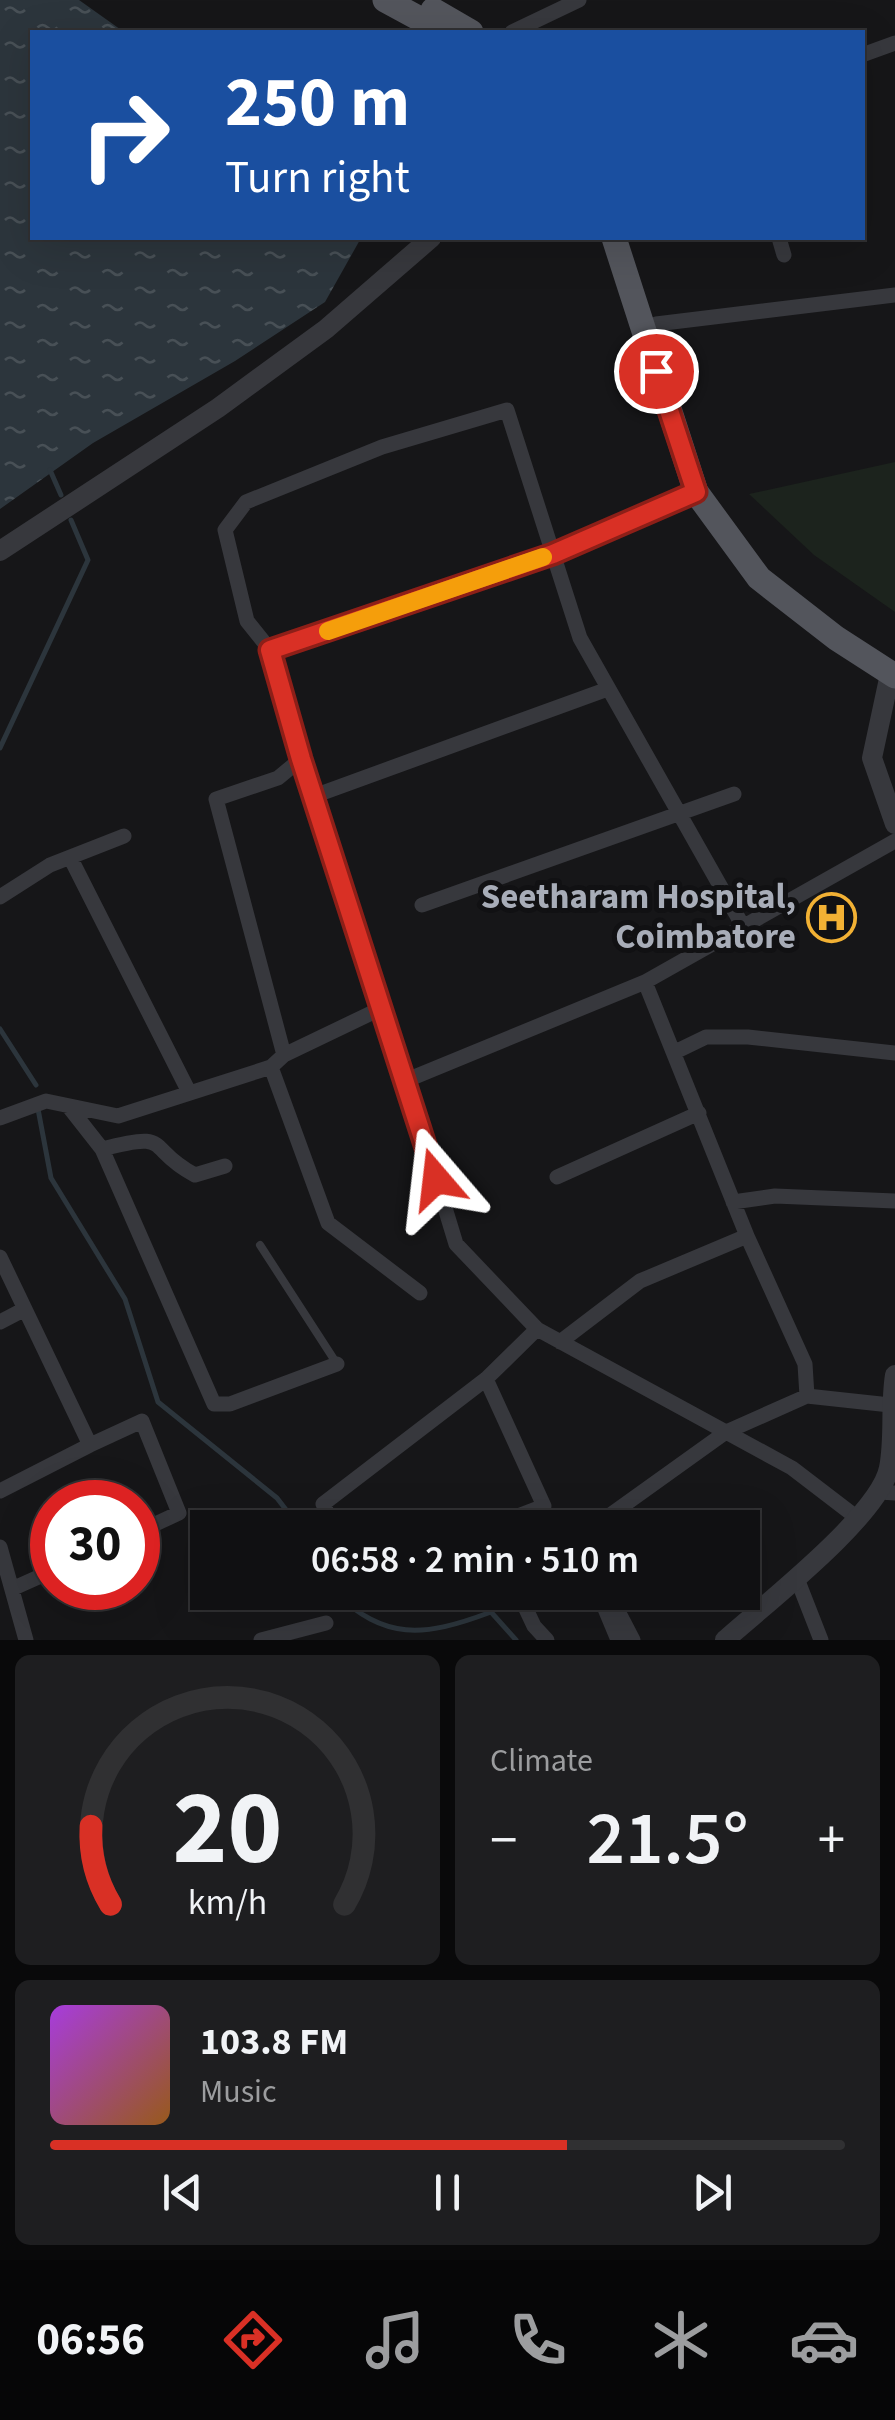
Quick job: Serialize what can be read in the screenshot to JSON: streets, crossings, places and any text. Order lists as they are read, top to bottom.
{
  "places": {
    "hospital": ["Seetharam Hospital, Coimbatore"]
  },
  "page": {
    "turn": ["250 m", "Turn right"],
    "limit": "30",
    "trip": "06:58 · 2 min · 510 m",
    "tile": "Climate",
    "heat": ["−", "21.5°", "+"],
    "song": ["103.8 FM", "Music"],
    "tabs": "06:56",
    "gauge": ["20", "km/h"]
  }
}
